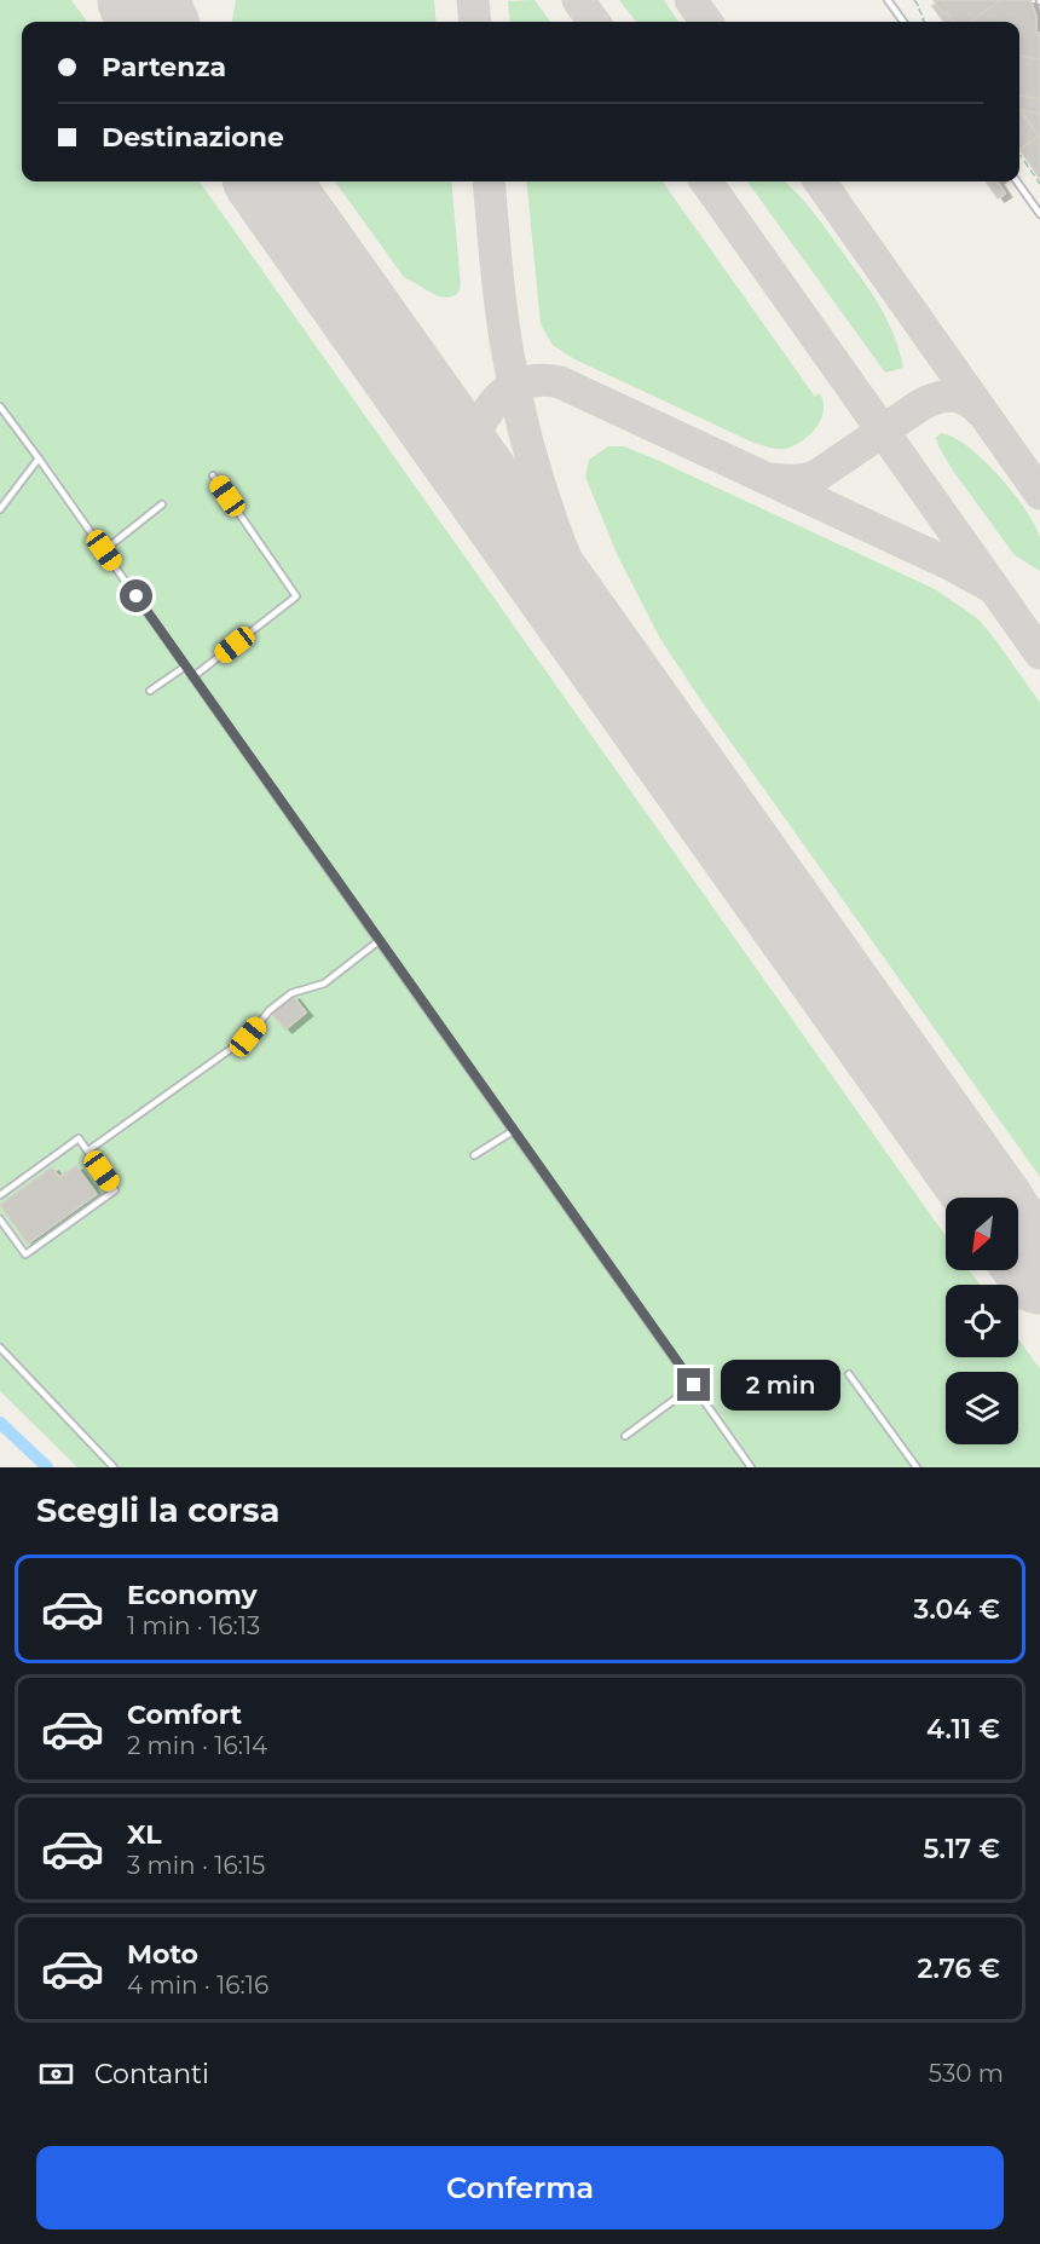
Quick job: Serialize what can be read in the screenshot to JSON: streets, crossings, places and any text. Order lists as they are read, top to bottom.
{
  "north": "bottom left",
  "page": {
    "banner": ["Partenza", "Destinazione"],
    "bubble": "2 min",
    "heading": "Scegli la corsa",
    "list": [
      {
        "name": "Economy",
        "note": "1 min · 16:13",
        "value": "3.04 €"
      },
      {
        "name": "Comfort",
        "note": "2 min · 16:14",
        "value": "4.11 €"
      },
      {
        "name": "XL",
        "note": "3 min · 16:15",
        "value": "5.17 €"
      },
      {
        "name": "Moto",
        "note": "4 min · 16:16",
        "value": "2.76 €"
      }
    ],
    "pay": ["Contanti", "530 m"],
    "buttons": "Conferma"
  }
}
